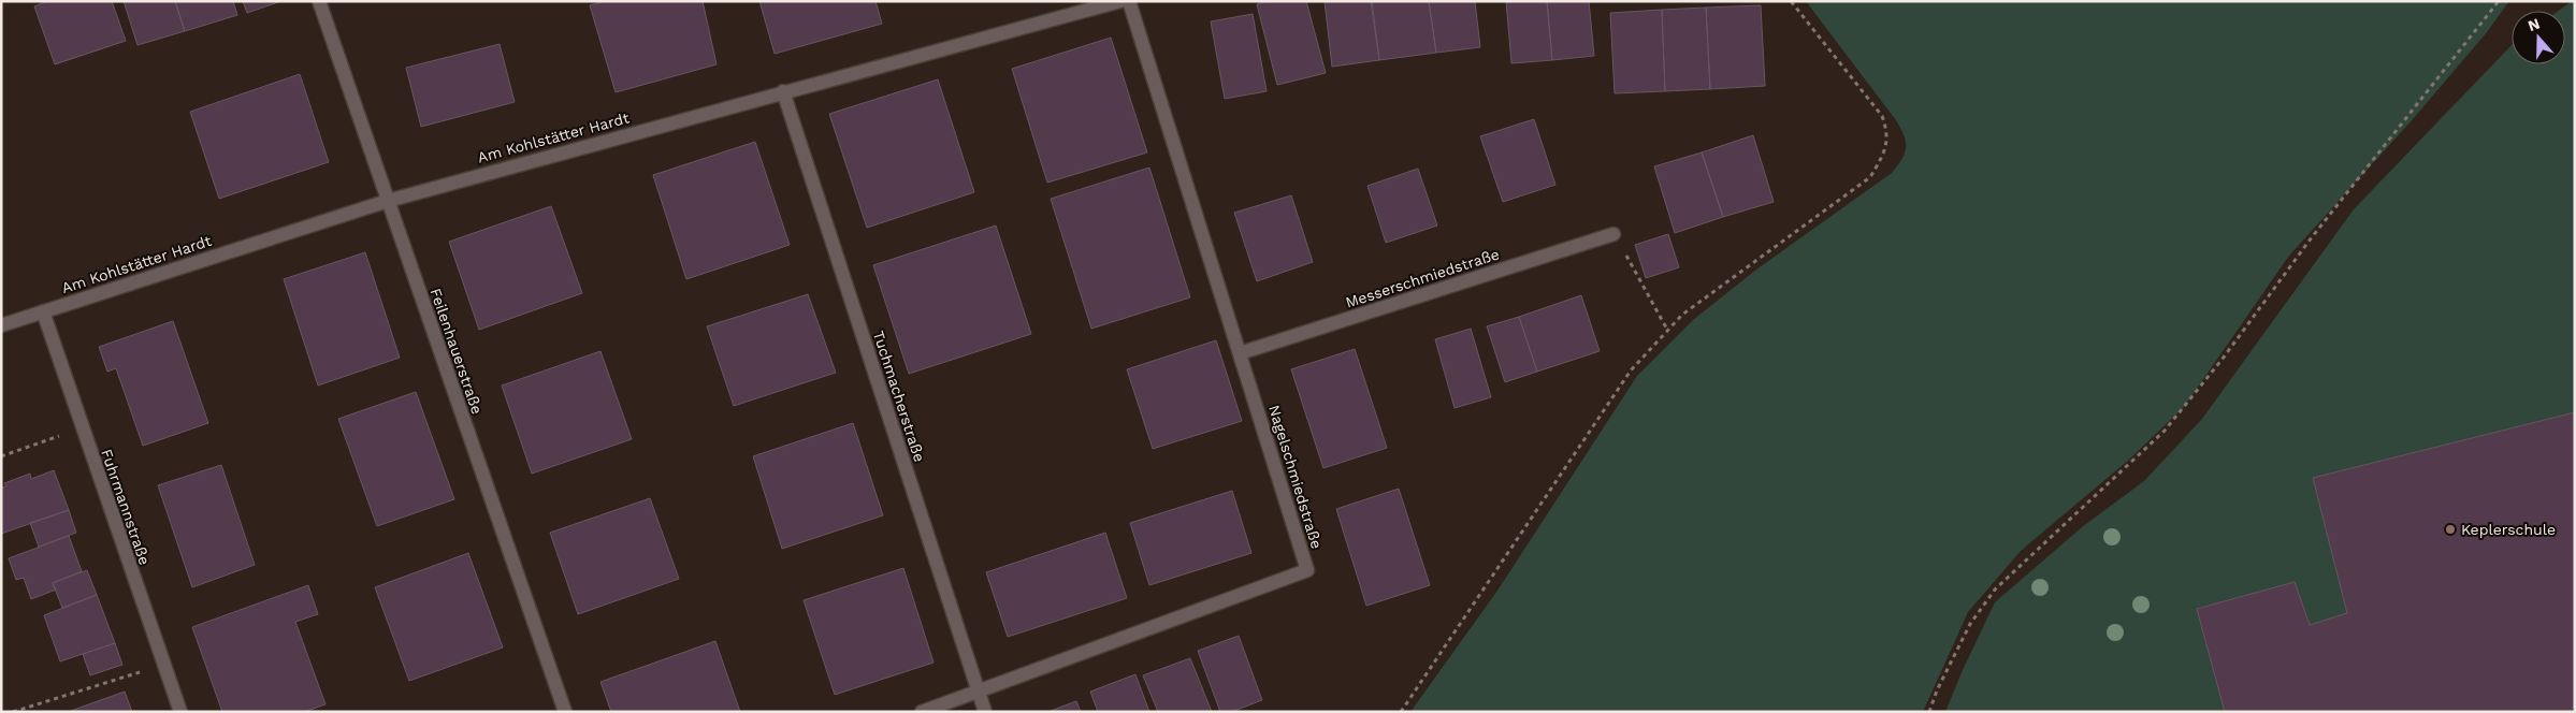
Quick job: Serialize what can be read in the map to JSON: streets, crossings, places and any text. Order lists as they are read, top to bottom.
{
  "streets": {
    "street": [
      "Am Kohlstätter Hardt",
      "Messerschmiedstraße",
      "Feilenhauerstraße",
      "Tuchmacherstraße",
      "Nagelschmiedstraße",
      "Fuhrmannstraße"
    ]
  },
  "crossings": [
    ["Am Kohlstätter Hardt", "Feilenhauerstraße"],
    ["Am Kohlstätter Hardt", "Tuchmacherstraße"],
    ["Am Kohlstätter Hardt", "Fuhrmannstraße"],
    ["Messerschmiedstraße", "Nagelschmiedstraße"],
    ["Tuchmacherstraße", "Nagelschmiedstraße"]
  ],
  "places": ["Keplerschule"],
  "north": "top"
}
